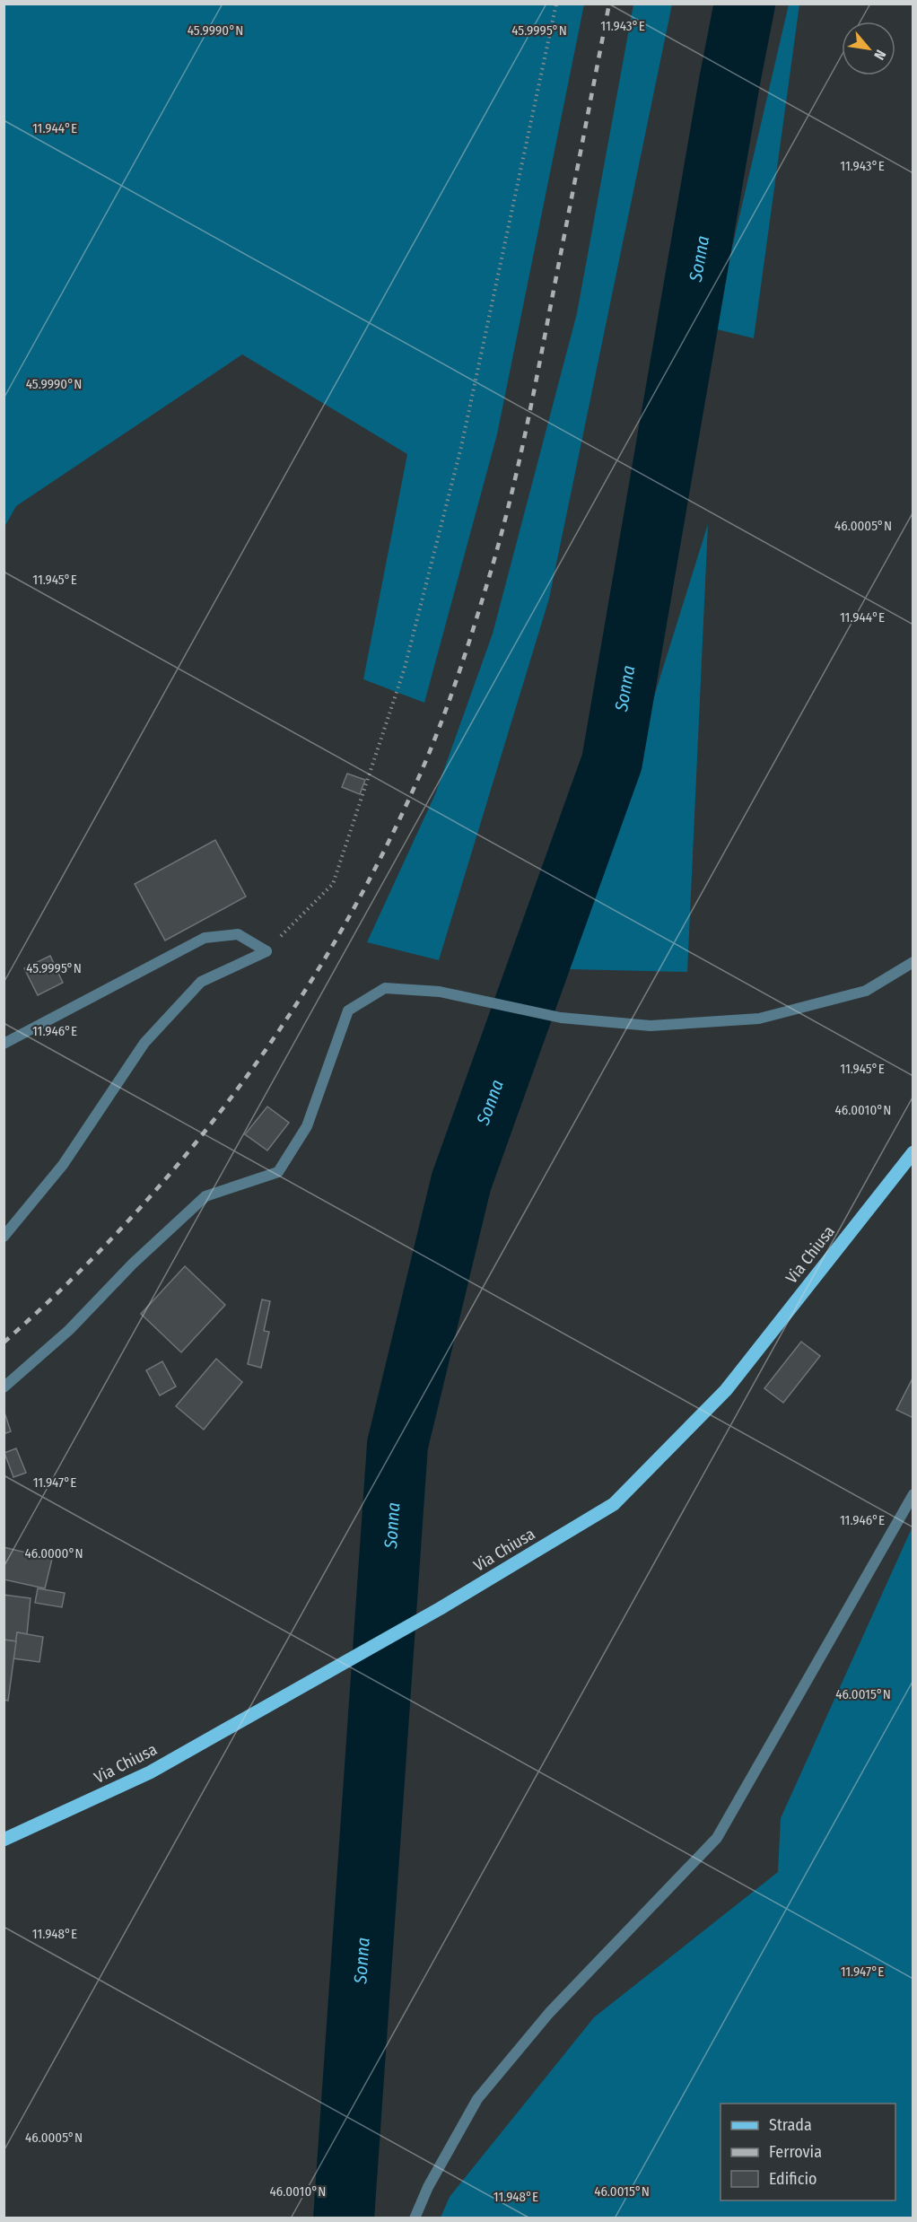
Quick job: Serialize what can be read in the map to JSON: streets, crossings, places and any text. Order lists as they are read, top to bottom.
{
  "streets": {
    "main road": ["Via Chiusa"]
  },
  "water": ["Sonna"],
  "legend": ["Strada", "Ferrovia", "Edificio"],
  "north": "bottom right",
  "coordinates": [
    "11.943°E",
    "45.9990°N",
    "45.9995°N",
    "11.944°E",
    "46.0005°N",
    "11.945°E",
    "11.946°E",
    "46.0010°N",
    "11.947°E",
    "46.0000°N",
    "46.0015°N",
    "11.948°E"
  ]
}
